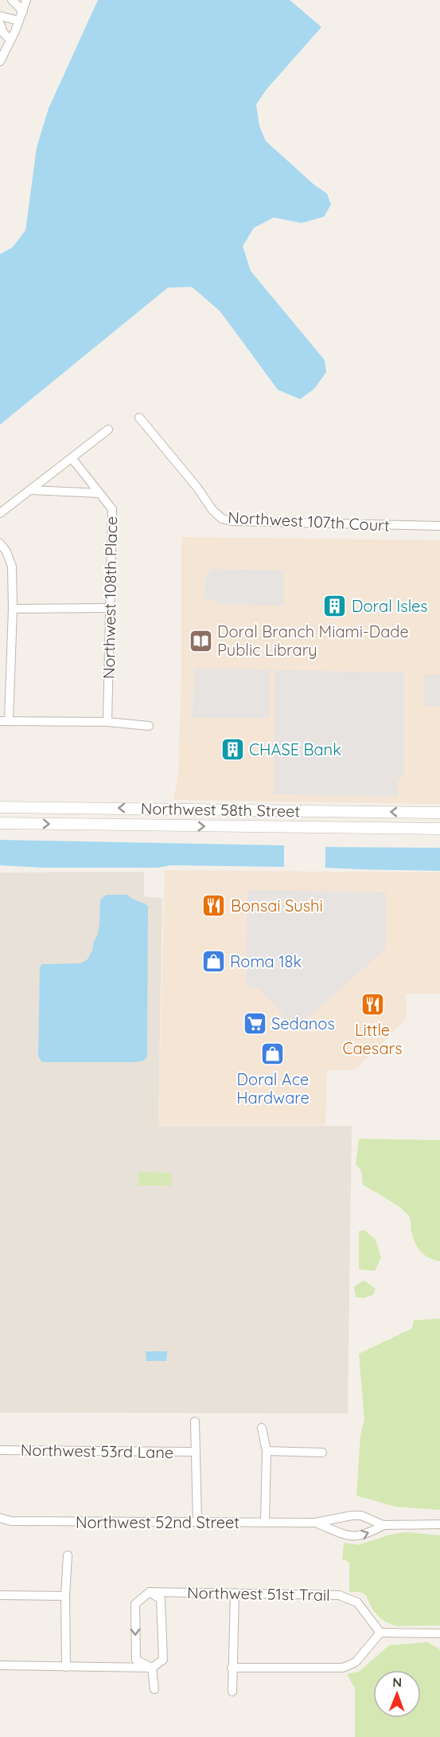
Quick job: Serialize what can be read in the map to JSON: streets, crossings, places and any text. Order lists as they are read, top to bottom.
{
  "streets": {
    "street": [
      "Northwest 107th Court",
      "Northwest 108th Place",
      "Northwest 58th Street",
      "Northwest 53rd Lane",
      "Northwest 52nd Street",
      "Northwest 51st Trail"
    ]
  },
  "places": {
    "building": ["Doral Isles", "CHASE Bank"],
    "library": ["Doral Branch Miami-Dade Public Library"],
    "restaurant": ["Bonsai Sushi", "Little Caesars"],
    "shop": ["Roma 18k", "Doral Ace Hardware"],
    "supermarket": ["Sedanos"]
  },
  "north": "top"
}
